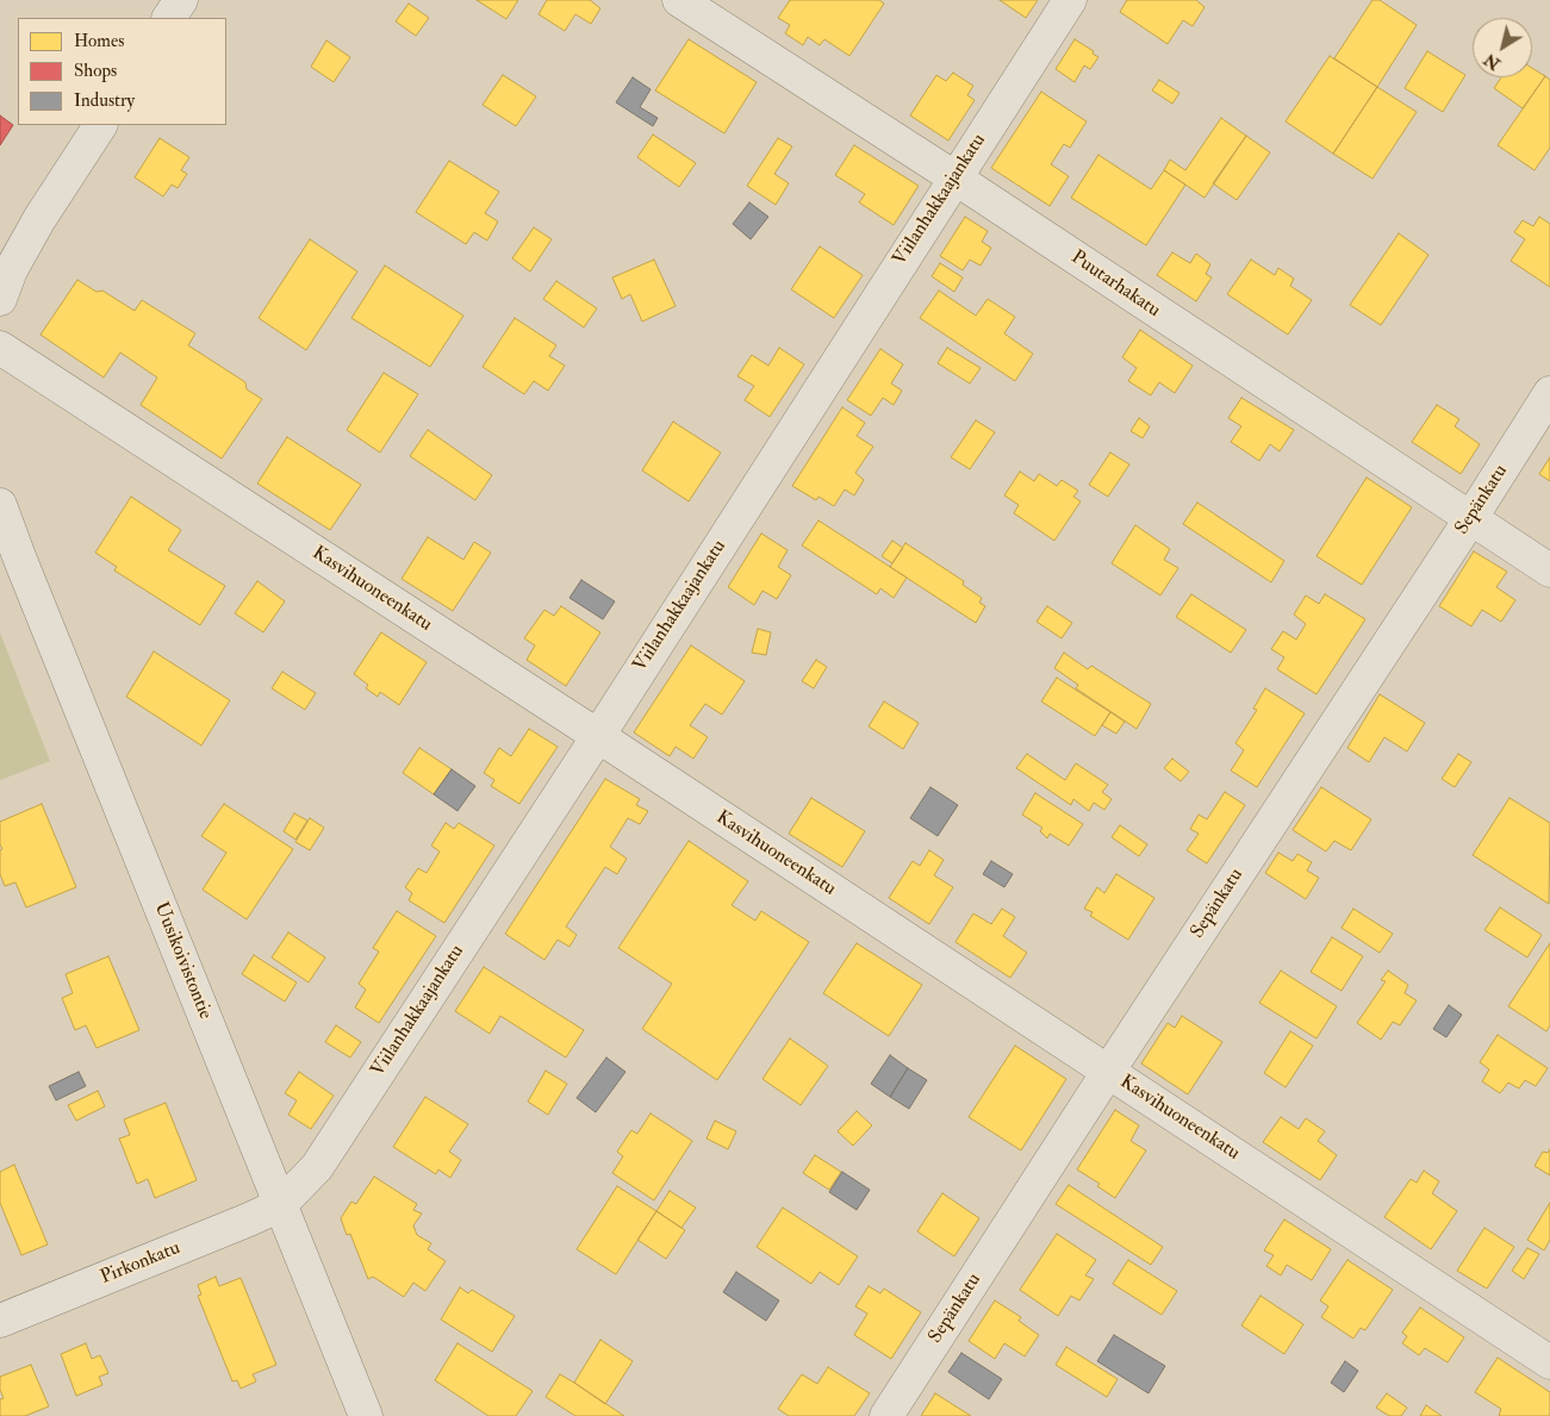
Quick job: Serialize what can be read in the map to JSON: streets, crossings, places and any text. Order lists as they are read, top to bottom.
{
  "streets": {
    "street": [
      "Viilanhakkaajankatu",
      "Puutarhakatu",
      "Sepänkatu",
      "Kasvihuoneenkatu",
      "Uusikoivistontie",
      "Pirkonkatu"
    ]
  },
  "crossings": [
    ["Viilanhakkaajankatu", "Puutarhakatu"],
    ["Viilanhakkaajankatu", "Kasvihuoneenkatu"],
    ["Viilanhakkaajankatu", "Uusikoivistontie"],
    ["Viilanhakkaajankatu", "Pirkonkatu"],
    ["Puutarhakatu", "Sepänkatu"],
    ["Sepänkatu", "Kasvihuoneenkatu"],
    ["Uusikoivistontie", "Pirkonkatu"]
  ],
  "legend": ["Homes", "Shops", "Industry"],
  "north": "bottom left"
}
